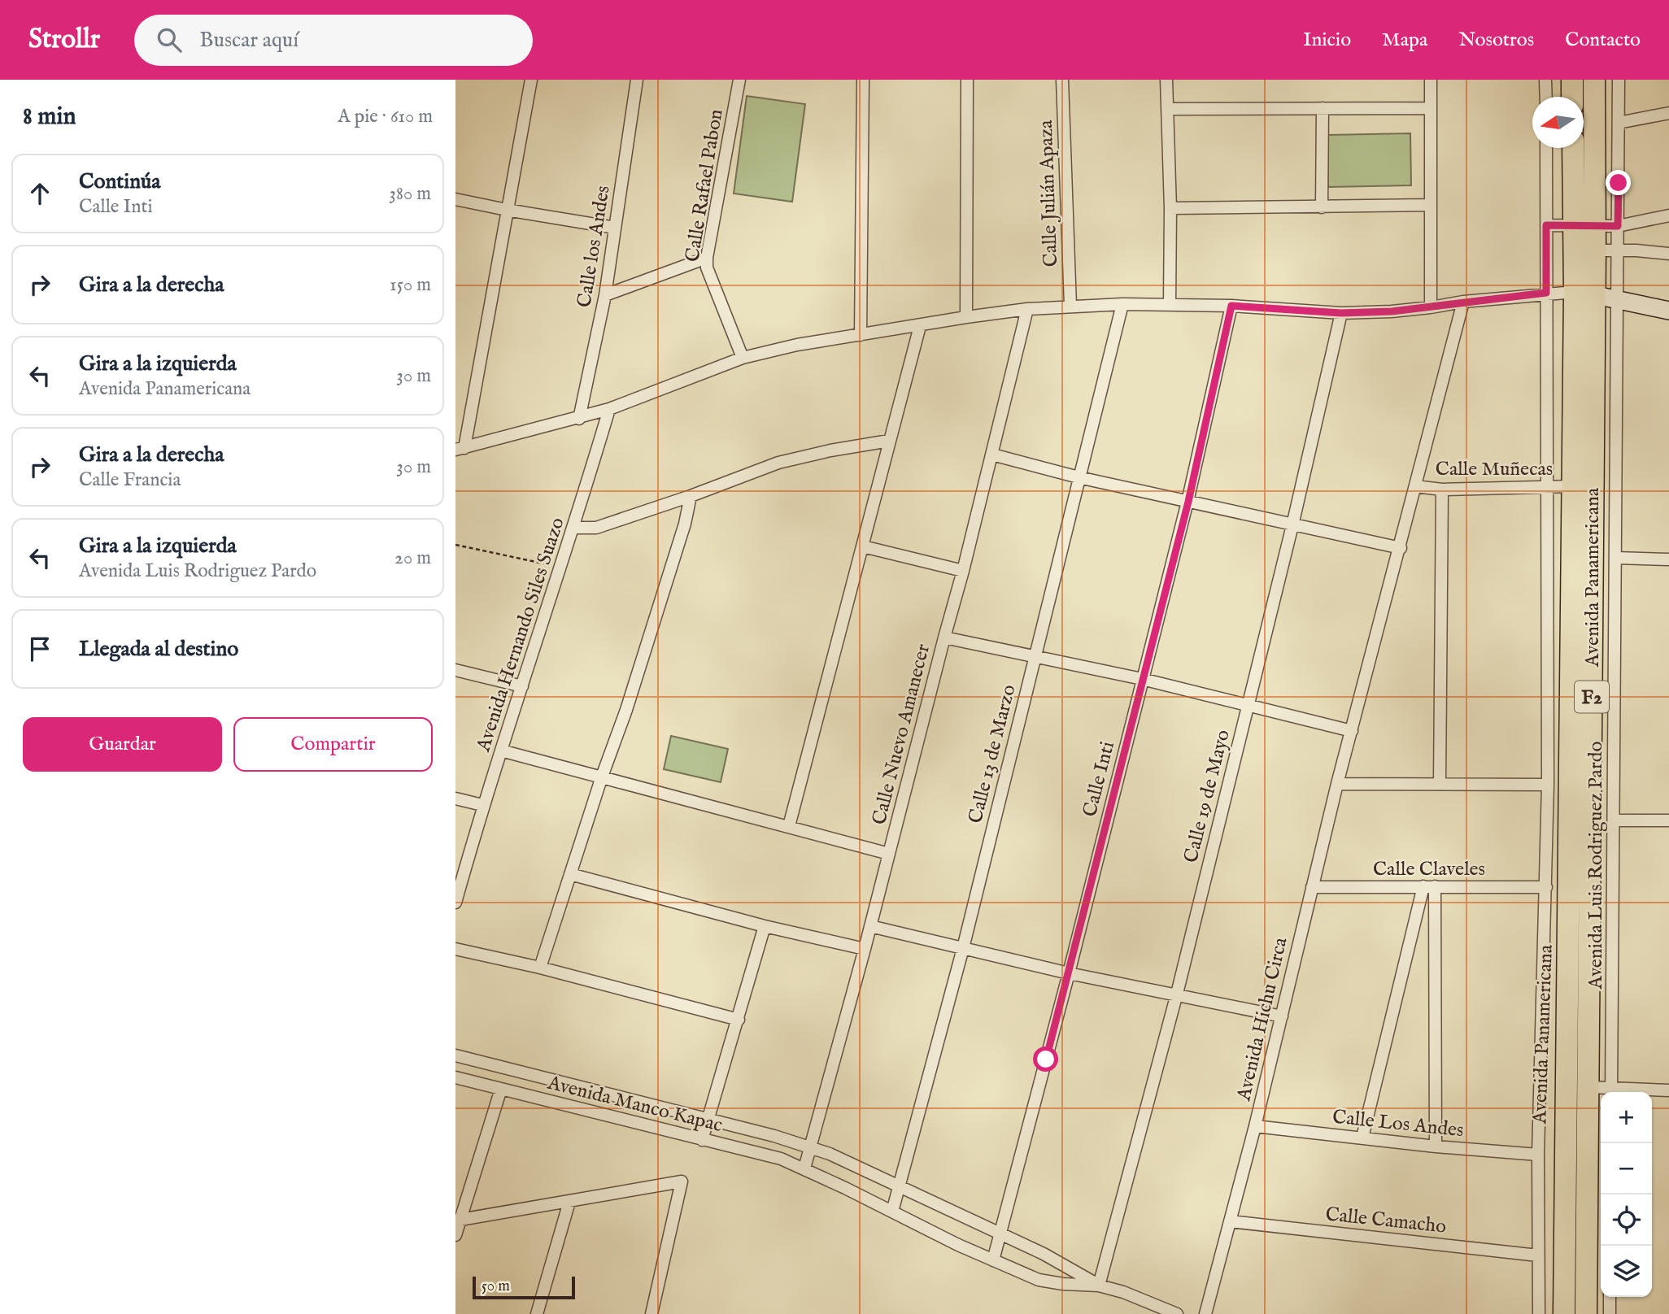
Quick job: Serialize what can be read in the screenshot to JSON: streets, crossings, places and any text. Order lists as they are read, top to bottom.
{
  "streets": {
    "highway": ["Avenida Panamericana", "F2"],
    "street": [
      "Calle Rafael Pabon",
      "Calle Julián Apaza",
      "Calle los Andes",
      "Calle Muñecas",
      "Avenida Hernando Siles Suazo",
      "Calle Nuevo Amanecer",
      "Calle 13 de Marzo",
      "Calle Inti",
      "Calle 19 de Mayo",
      "Avenida Luis Rodriguez Pardo",
      "Calle Claveles",
      "Avenida Hichu Circa",
      "Avenida Manco Kapac",
      "Calle Los Andes",
      "Calle Camacho"
    ]
  },
  "crossings": [
    ["Calle Muñecas", "Avenida Panamericana"],
    ["Calle Muñecas", "Avenida Hichu Circa"],
    ["Avenida Panamericana", "Calle Claveles"],
    ["Avenida Panamericana", "Calle Los Andes"],
    ["Avenida Panamericana", "Calle Camacho"],
    ["Calle Nuevo Amanecer", "Avenida Manco Kapac"],
    ["Calle 13 de Marzo", "Avenida Manco Kapac"],
    ["Calle Inti", "Avenida Manco Kapac"],
    ["Calle 19 de Mayo", "Avenida Manco Kapac"],
    ["Calle Claveles", "Avenida Hichu Circa"],
    ["Avenida Hichu Circa", "Calle Los Andes"],
    ["Avenida Hichu Circa", "Calle Camacho"]
  ],
  "scale_bar": "50 m",
  "north": "left",
  "page": {
    "header": "Strollr",
    "search": "Buscar aquí",
    "nav": [
      "Inicio",
      "Mapa",
      "Nosotros",
      "Contacto"
    ],
    "heading": ["8 min", "A pie · 610 m"],
    "list": [
      ["Continúa", "Calle Inti", "380 m"],
      ["Gira a la derecha", "150 m"],
      ["Gira a la izquierda", "Avenida Panamericana", "30 m"],
      ["Gira a la derecha", "Calle Francia", "30 m"],
      ["Gira a la izquierda", "Avenida Luis Rodriguez Pardo", "20 m"],
      "Llegada al destino"
    ],
    "buttons": ["Guardar", "Compartir"],
    "map_buttons": ["+", "−"],
    "scale": "50 m"
  }
}
